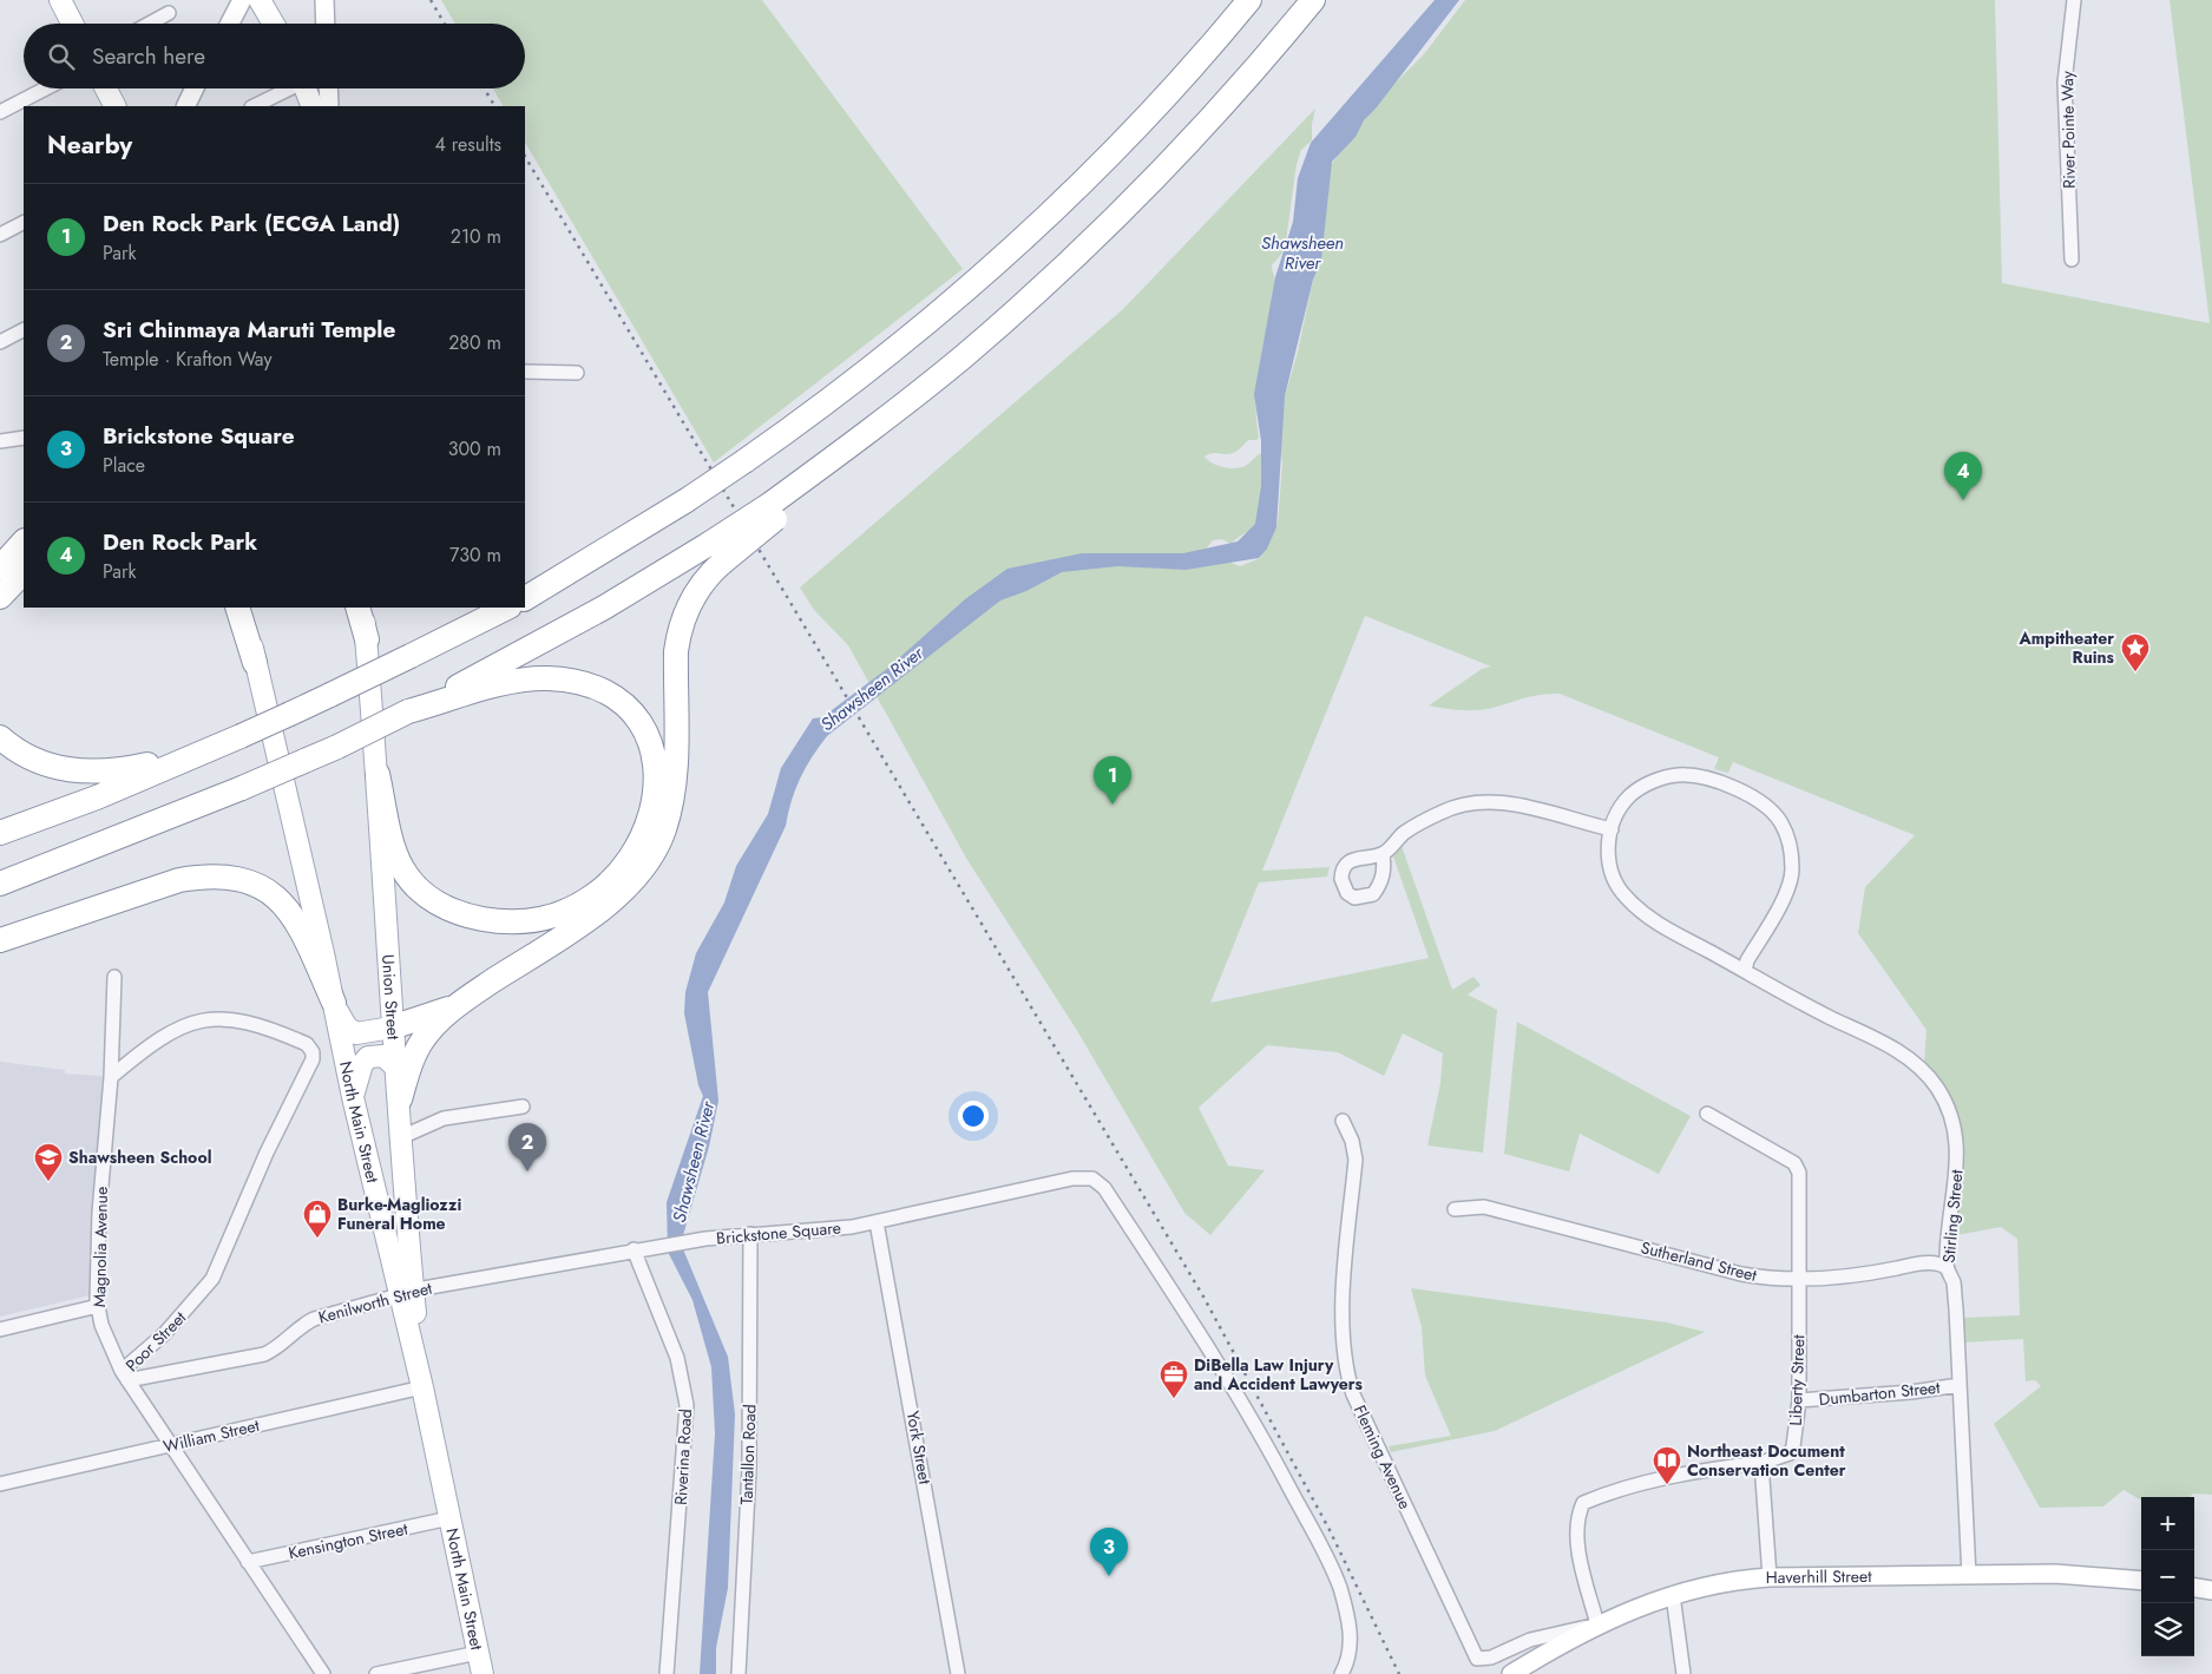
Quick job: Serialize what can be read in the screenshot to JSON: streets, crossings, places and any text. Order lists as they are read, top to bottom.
{
  "streets": {
    "main road": ["Union Street", "North Main Street", "Haverhill Street"],
    "street": [
      "River Pointe Way",
      "Stirling Street",
      "Brickstone Square",
      "Magnolia Avenue",
      "Sutherland Street",
      "Kenilworth Street",
      "Poor Street",
      "Liberty Street",
      "Dumbarton Street",
      "William Street",
      "York Street",
      "Tantallon Road",
      "Riverina Road",
      "Fleming Avenue",
      "Kensington Street"
    ]
  },
  "crossings": [
    ["Union Street", "North Main Street"],
    ["Union Street", "Kenilworth Street"],
    ["Union Street", "William Street"],
    ["North Main Street", "Kenilworth Street"],
    ["North Main Street", "William Street"],
    ["North Main Street", "Kensington Street"],
    ["Stirling Street", "Sutherland Street"],
    ["Stirling Street", "Dumbarton Street"],
    ["Stirling Street", "Haverhill Street"],
    ["Brickstone Square", "Kenilworth Street"],
    ["Brickstone Square", "York Street"],
    ["Brickstone Square", "Tantallon Road"],
    ["Brickstone Square", "Riverina Road"],
    ["Magnolia Avenue", "Kenilworth Street"],
    ["Magnolia Avenue", "Poor Street"],
    ["Sutherland Street", "Liberty Street"],
    ["Kenilworth Street", "Poor Street"],
    ["Kenilworth Street", "Riverina Road"],
    ["Poor Street", "William Street"],
    ["Poor Street", "Kensington Street"],
    ["Liberty Street", "Dumbarton Street"],
    ["Fleming Avenue", "Haverhill Street"]
  ],
  "water": ["Shawsheen River"],
  "places": {
    "place": ["Ampitheater Ruins"],
    "school or university": ["Shawsheen School"],
    "shop": ["Burke-Magliozzi Funeral Home"],
    "office": ["DiBella Law Injury and Accident Lawyers"],
    "library": ["Northeast Document Conservation Center"]
  },
  "page": {
    "search": "Search here",
    "heading": ["Nearby", "4 results"],
    "list": [
      {
        "mark": "1",
        "name": "Den Rock Park (ECGA Land)",
        "note": "Park",
        "value": "210 m"
      },
      {
        "mark": "2",
        "name": "Sri Chinmaya Maruti Temple",
        "note": "Temple · Krafton Way",
        "value": "280 m"
      },
      {
        "mark": "3",
        "name": "Brickstone Square",
        "note": "Place",
        "value": "300 m"
      },
      {
        "mark": "4",
        "name": "Den Rock Park",
        "note": "Park",
        "value": "730 m"
      }
    ],
    "pins": [
      "4",
      "1",
      "2",
      "3"
    ],
    "map_buttons": ["+", "−"]
  }
}
